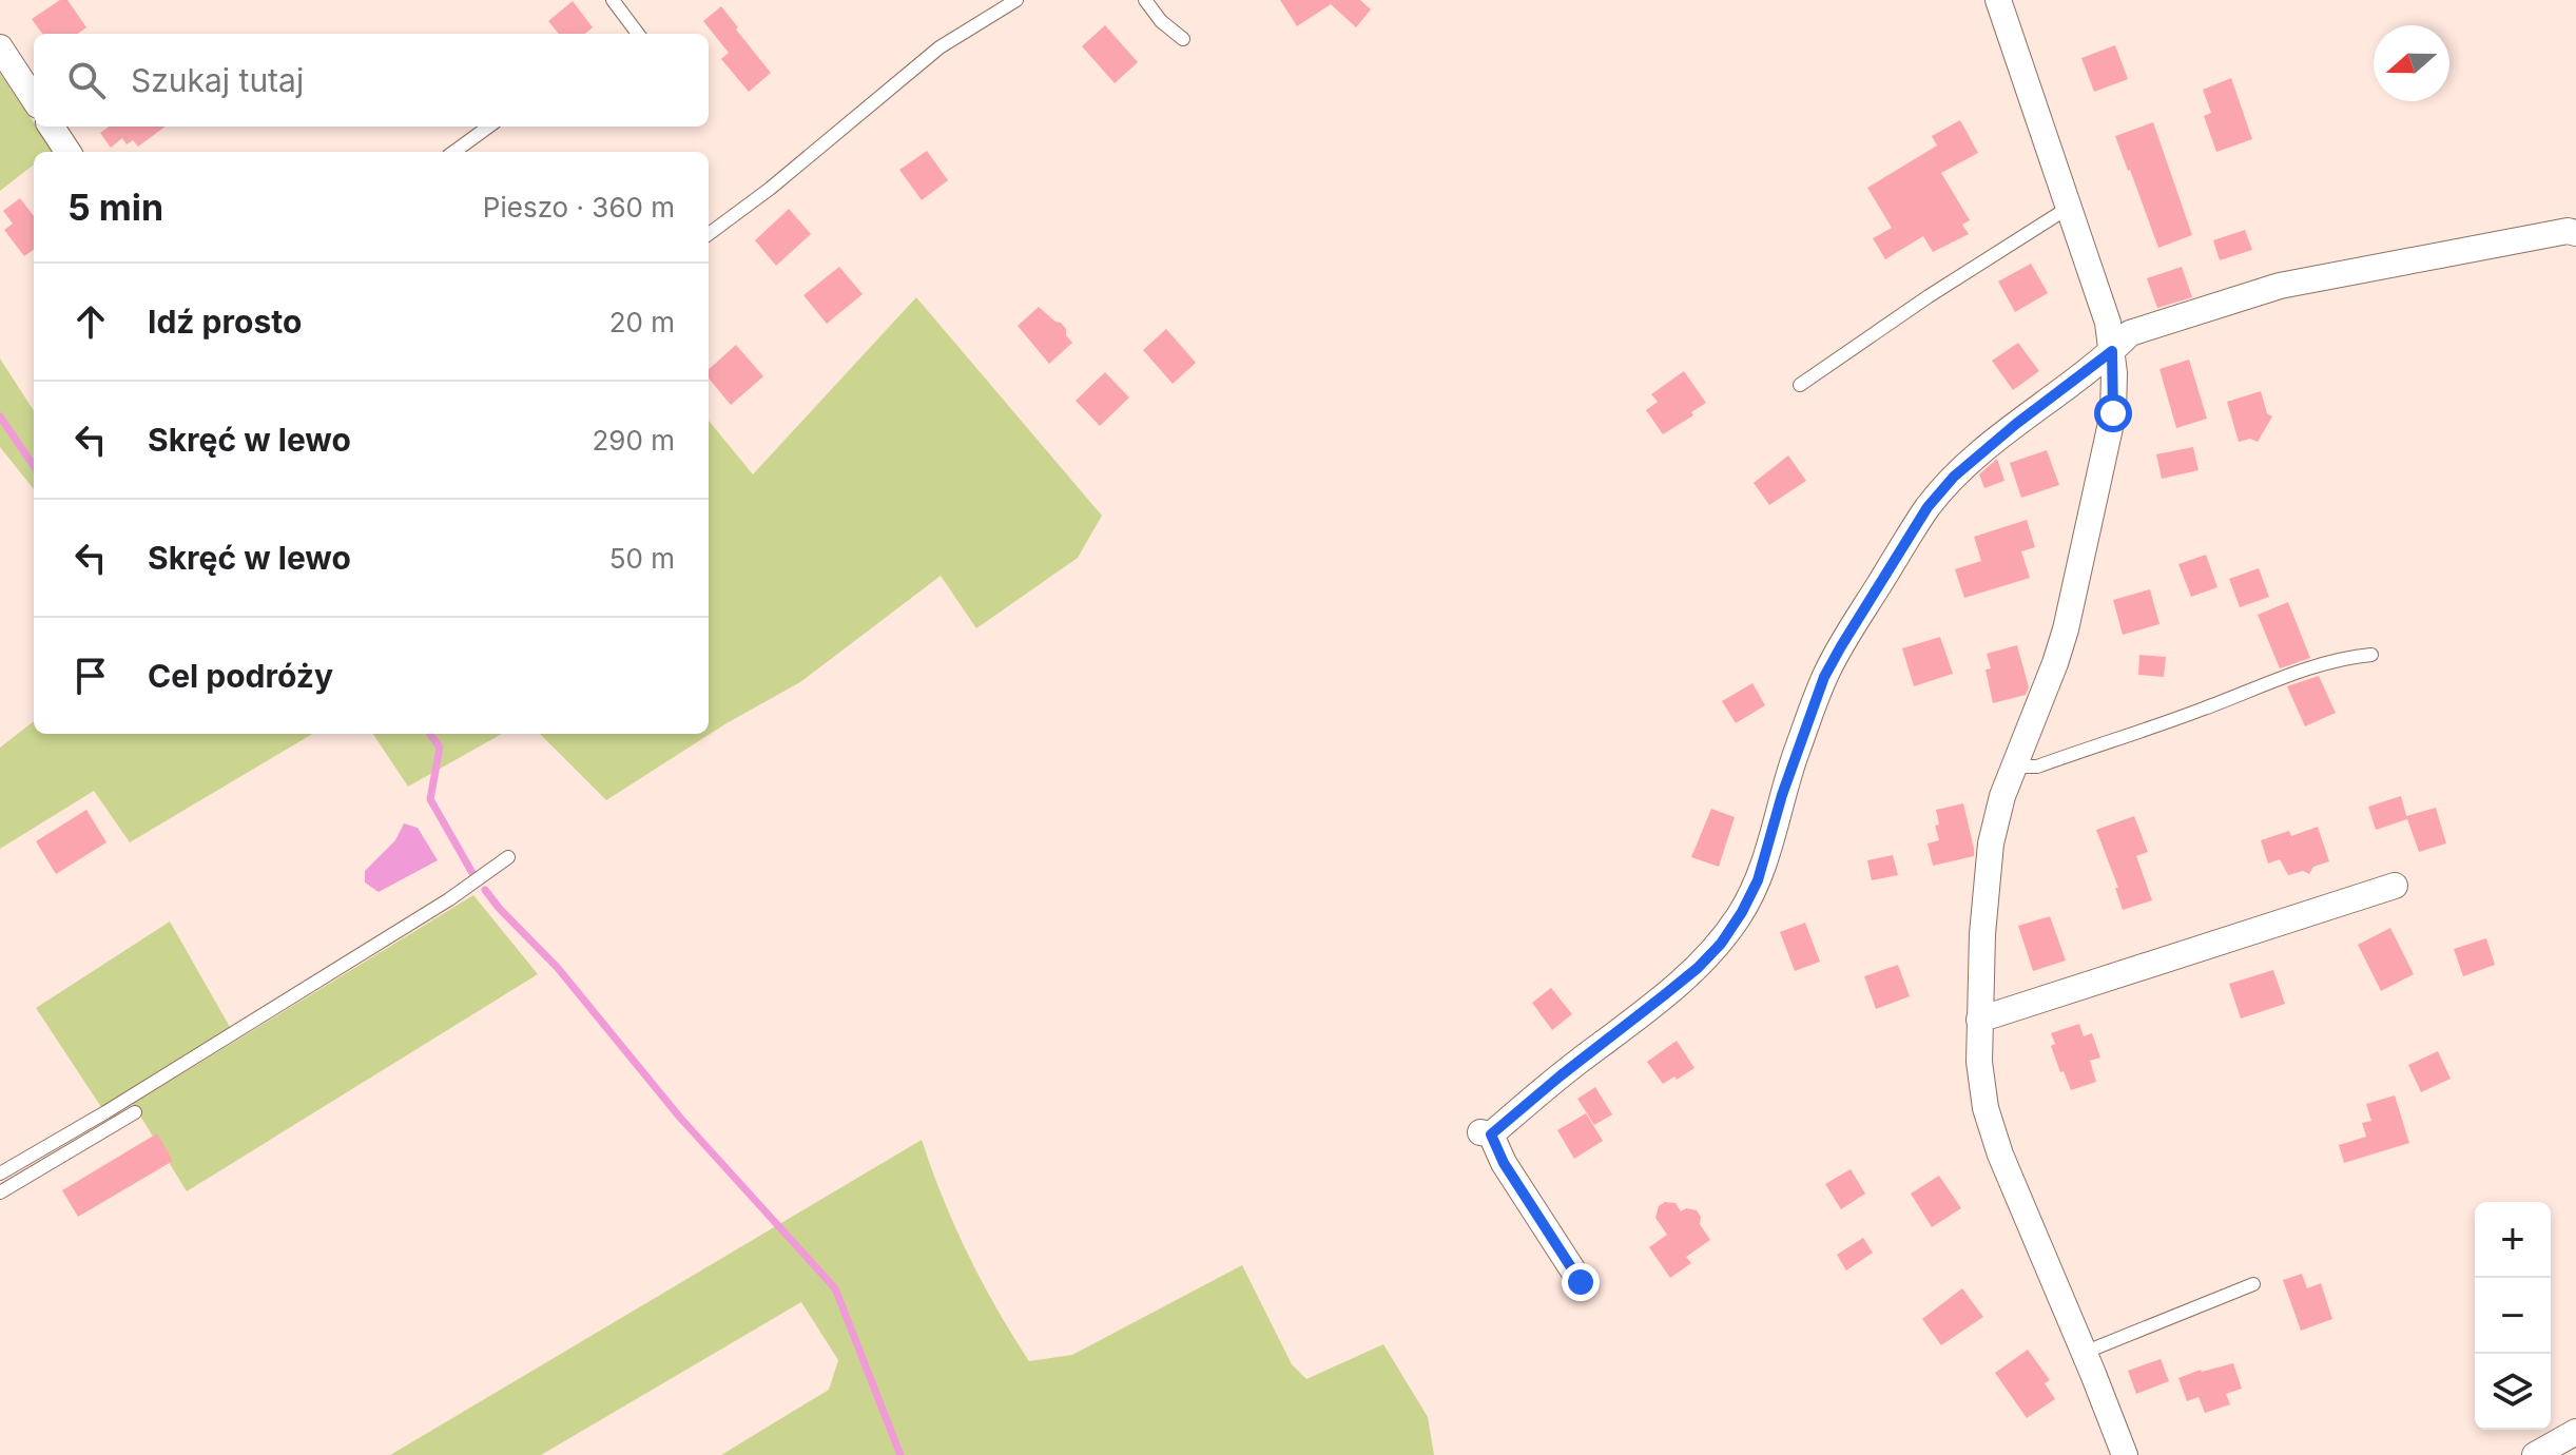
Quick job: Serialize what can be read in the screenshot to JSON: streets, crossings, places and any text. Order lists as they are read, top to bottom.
{
  "north": "left",
  "page": {
    "search": "Szukaj tutaj",
    "heading": ["5 min", "Pieszo · 360 m"],
    "list": [
      ["Idź prosto", "20 m"],
      ["Skręć w lewo", "290 m"],
      ["Skręć w lewo", "50 m"],
      "Cel podróży"
    ],
    "map_buttons": ["+", "−"]
  }
}
